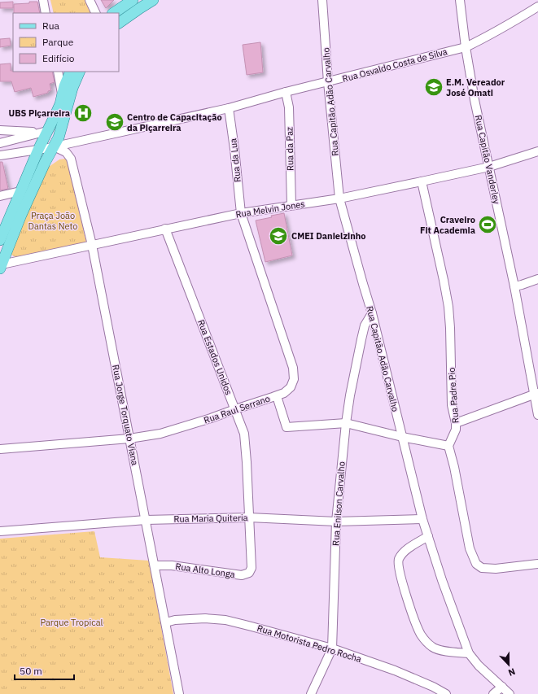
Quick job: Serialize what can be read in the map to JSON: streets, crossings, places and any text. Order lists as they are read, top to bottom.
{
  "streets": {
    "street": [
      "Rua Osvaldo Costa de Silva",
      "Rua Capitão Adão Carvalho",
      "Rua da Paz",
      "Rua Capitão Vanderley",
      "Rua da Lua",
      "Rua Melvin Jones",
      "Rua Estados Unidos",
      "Rua Padre Pio",
      "Rua Raul Serrano",
      "Rua Jorge Torquato Viana",
      "Rua Enilson Carvalho",
      "Rua Maria Quiteria",
      "Rua Alto Longa",
      "Rua Motorista Pedro Rocha"
    ]
  },
  "crossings": [
    ["Rua Osvaldo Costa de Silva", "Rua Capitão Adão Carvalho"],
    ["Rua Osvaldo Costa de Silva", "Rua da Paz"],
    ["Rua Osvaldo Costa de Silva", "Rua Capitão Vanderley"],
    ["Rua Osvaldo Costa de Silva", "Rua da Lua"],
    ["Rua Osvaldo Costa de Silva", "Rua Jorge Torquato Viana"],
    ["Rua Capitão Adão Carvalho", "Rua Melvin Jones"],
    ["Rua Capitão Adão Carvalho", "Rua Enilson Carvalho"],
    ["Rua Capitão Adão Carvalho", "Rua Maria Quiteria"],
    ["Rua da Paz", "Rua Melvin Jones"],
    ["Rua Capitão Vanderley", "Rua Melvin Jones"],
    ["Rua da Lua", "Rua Melvin Jones"],
    ["Rua da Lua", "Rua Raul Serrano"],
    ["Rua Melvin Jones", "Rua Estados Unidos"],
    ["Rua Melvin Jones", "Rua Padre Pio"],
    ["Rua Melvin Jones", "Rua Raul Serrano"],
    ["Rua Melvin Jones", "Rua Jorge Torquato Viana"],
    ["Rua Estados Unidos", "Rua Raul Serrano"],
    ["Rua Estados Unidos", "Rua Maria Quiteria"],
    ["Rua Estados Unidos", "Rua Alto Longa"],
    ["Rua Raul Serrano", "Rua Jorge Torquato Viana"],
    ["Rua Jorge Torquato Viana", "Rua Maria Quiteria"],
    ["Rua Jorge Torquato Viana", "Rua Alto Longa"],
    ["Rua Jorge Torquato Viana", "Rua Motorista Pedro Rocha"],
    ["Rua Enilson Carvalho", "Rua Maria Quiteria"],
    ["Rua Enilson Carvalho", "Rua Motorista Pedro Rocha"]
  ],
  "parks": ["Praça João Dantas Neto", "Parque Tropical"],
  "places": {
    "school or university": ["E.M. Vereador José Omati", "Centro de Capacitação da Piçarreira", "CMEI Danielzinho"],
    "hospital": ["UBS Piçarreira"],
    "sports": ["Craveiro Fit Academia"]
  },
  "legend": ["Rua", "Parque", "Edifício"],
  "scale_bar": "50 m",
  "north": "bottom"
}
